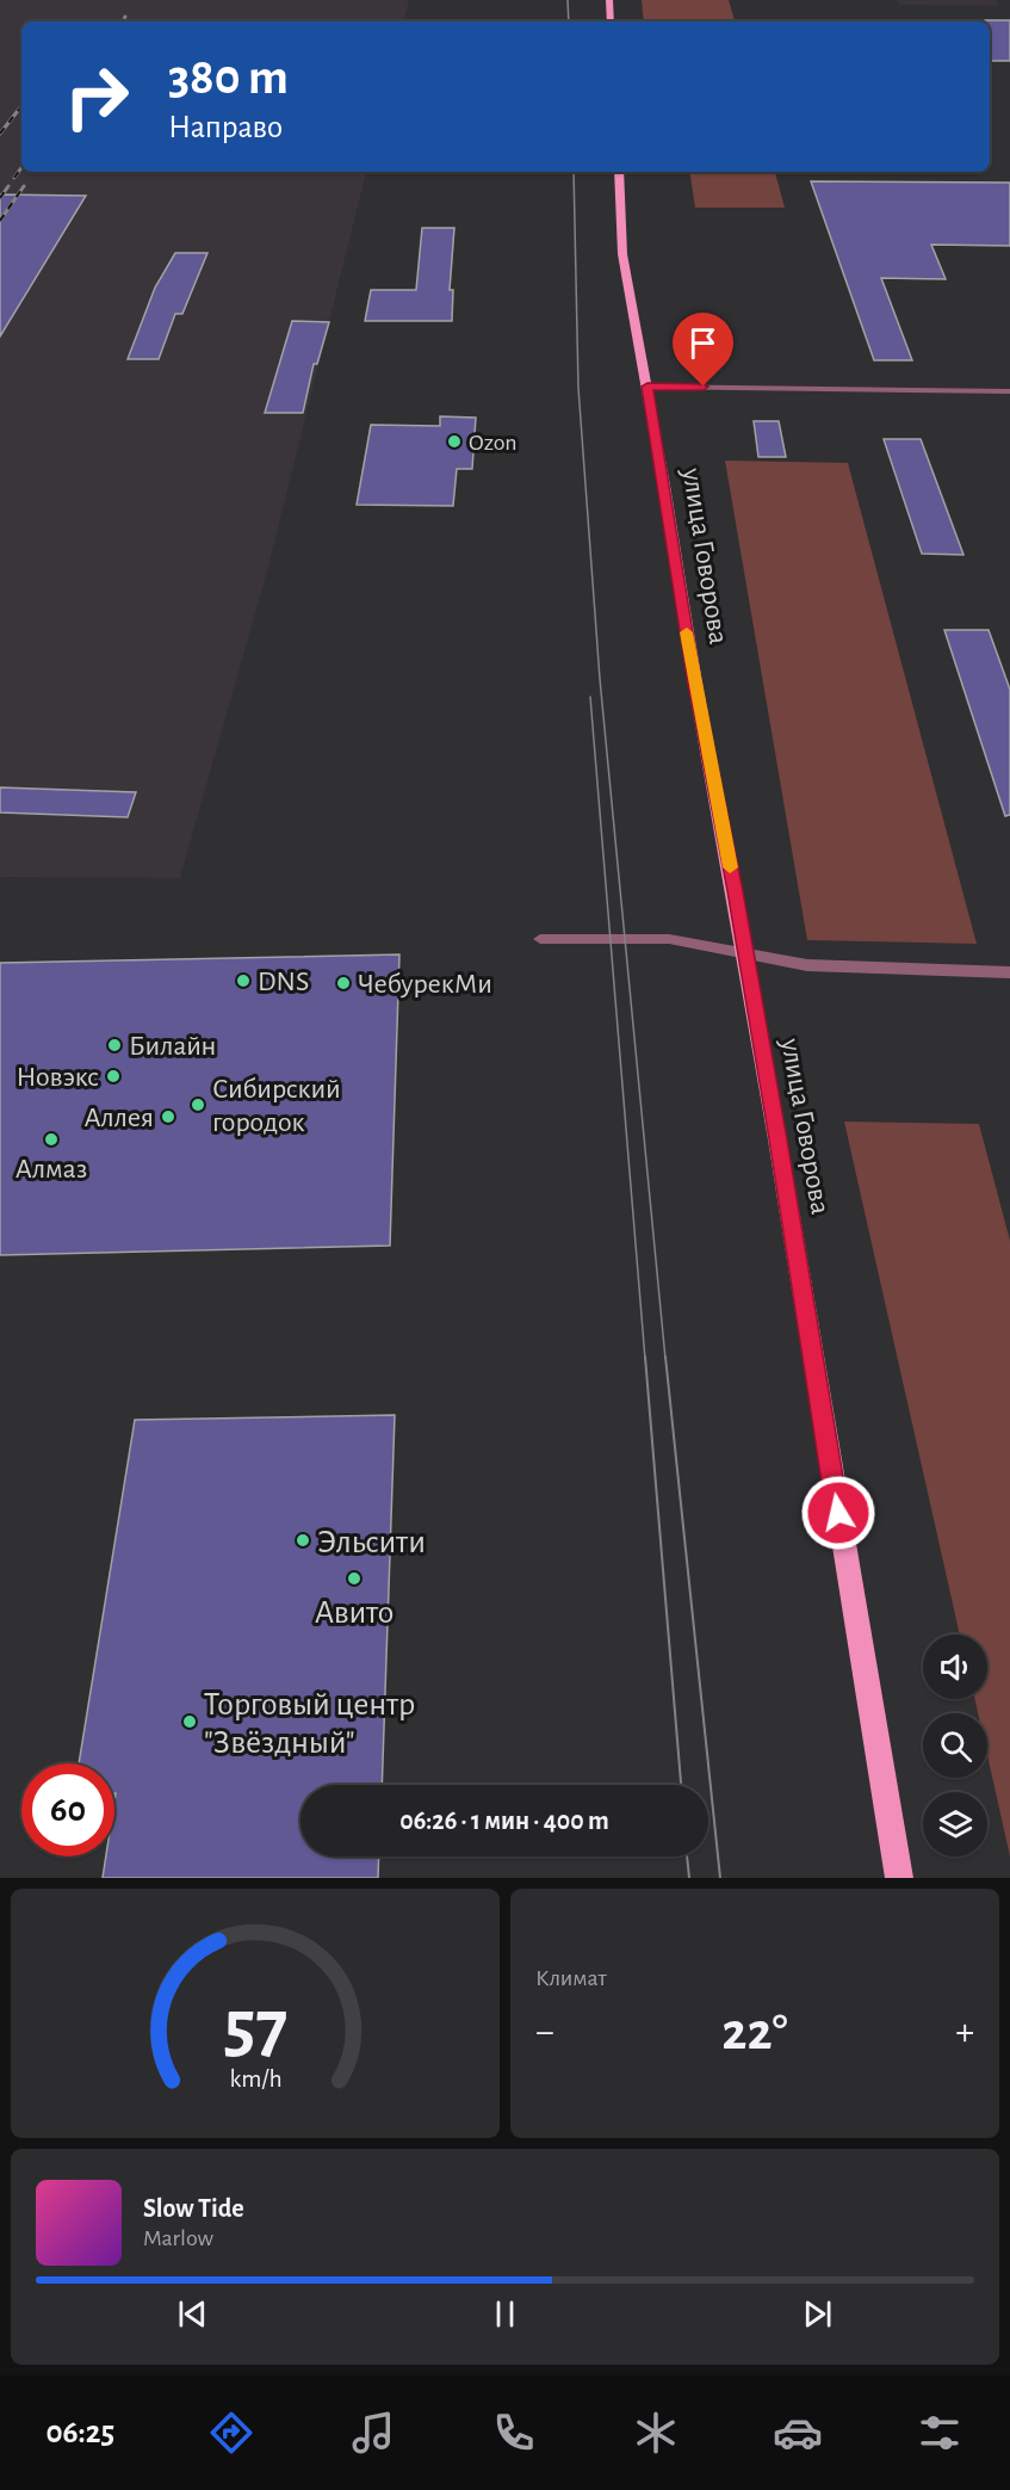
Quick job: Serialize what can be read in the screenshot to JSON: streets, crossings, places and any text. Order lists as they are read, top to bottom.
{
  "streets": {
    "main road": ["улица Говорова"]
  },
  "places": [
    "Ozon",
    "DNS",
    "ЧебурекМи",
    "Билайн",
    "Новэкс",
    "Сибирский городок",
    "Аллея",
    "Алмаз",
    "Эльсити",
    "Авито",
    "Торговый центр \"Звёздный\""
  ],
  "page": {
    "turn": ["380 m", "Направо"],
    "limit": "60",
    "trip": "06:26 · 1 мин · 400 m",
    "tile": "Климат",
    "heat": ["−", "22°", "+"],
    "song": ["Slow Tide", "Marlow"],
    "tabs": "06:25",
    "gauge": ["57", "km/h"]
  }
}
